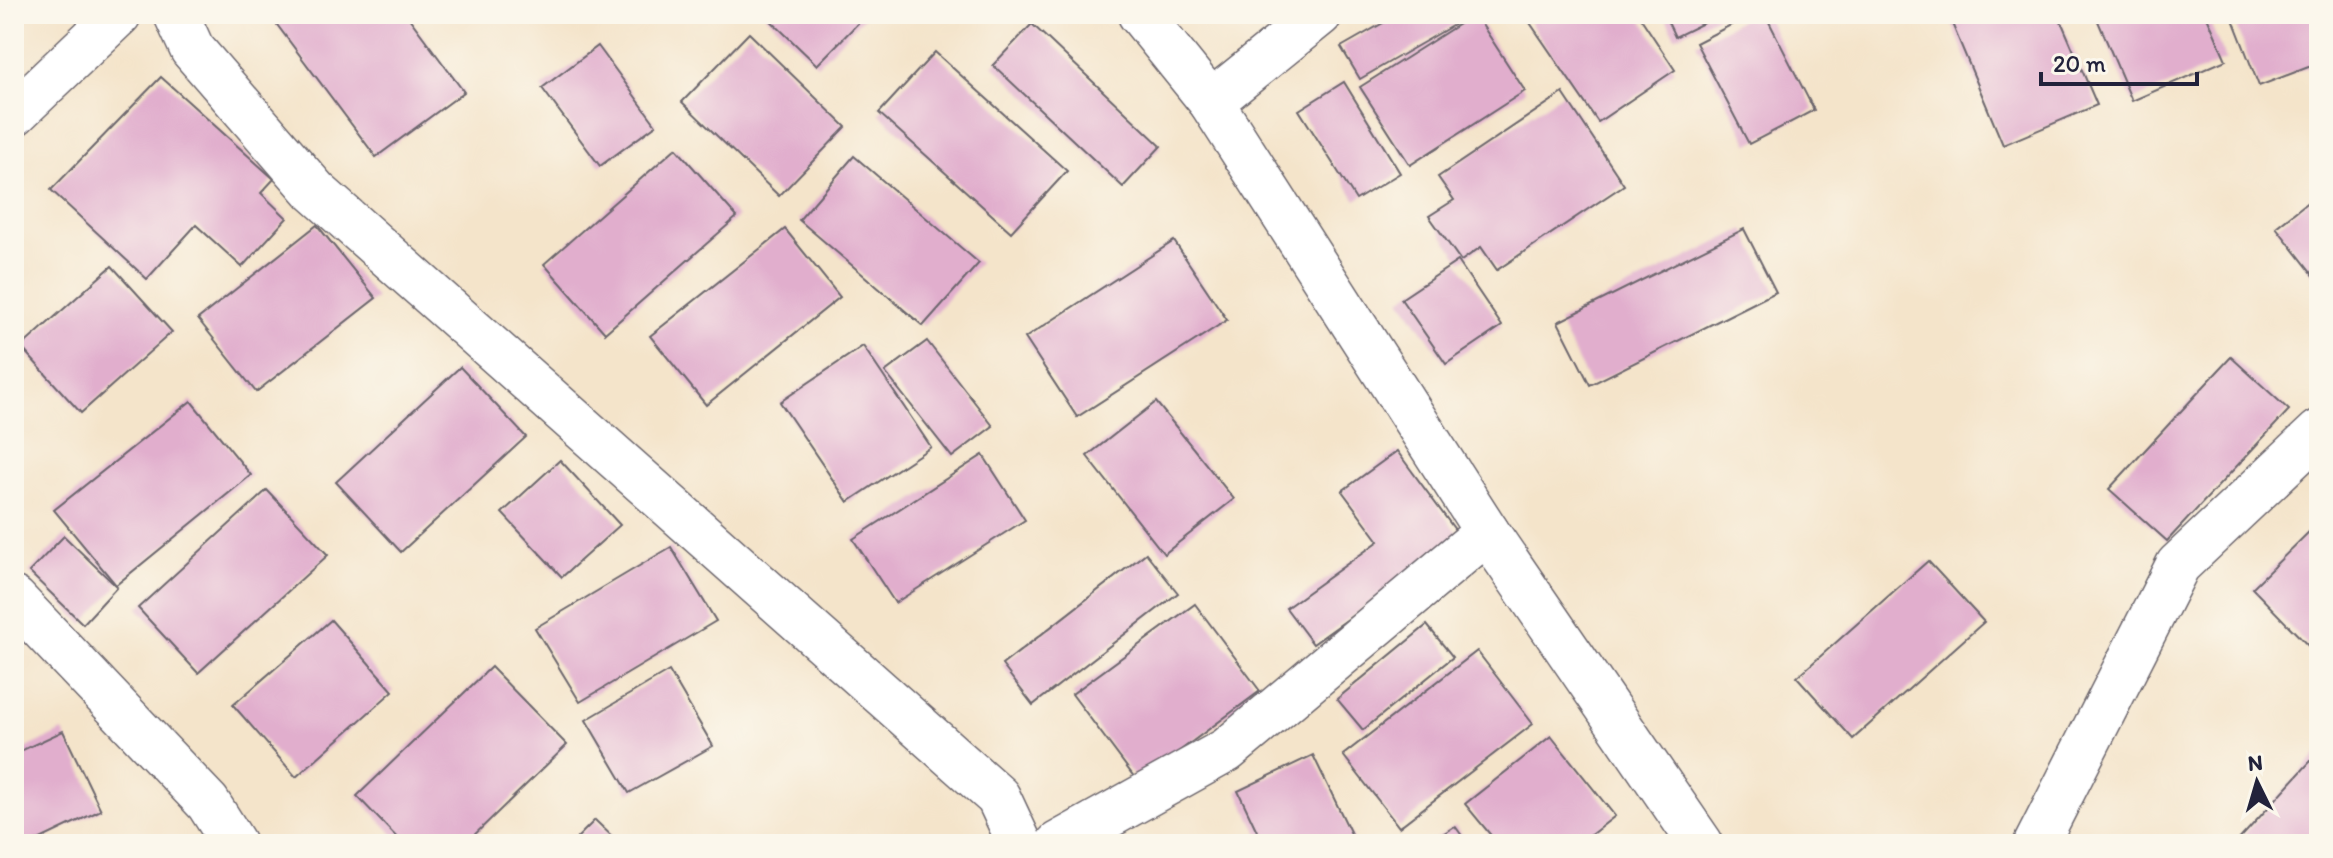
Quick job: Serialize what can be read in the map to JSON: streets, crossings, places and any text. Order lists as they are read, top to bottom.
{
  "scale_bar": "20 m",
  "north": "top"
}
